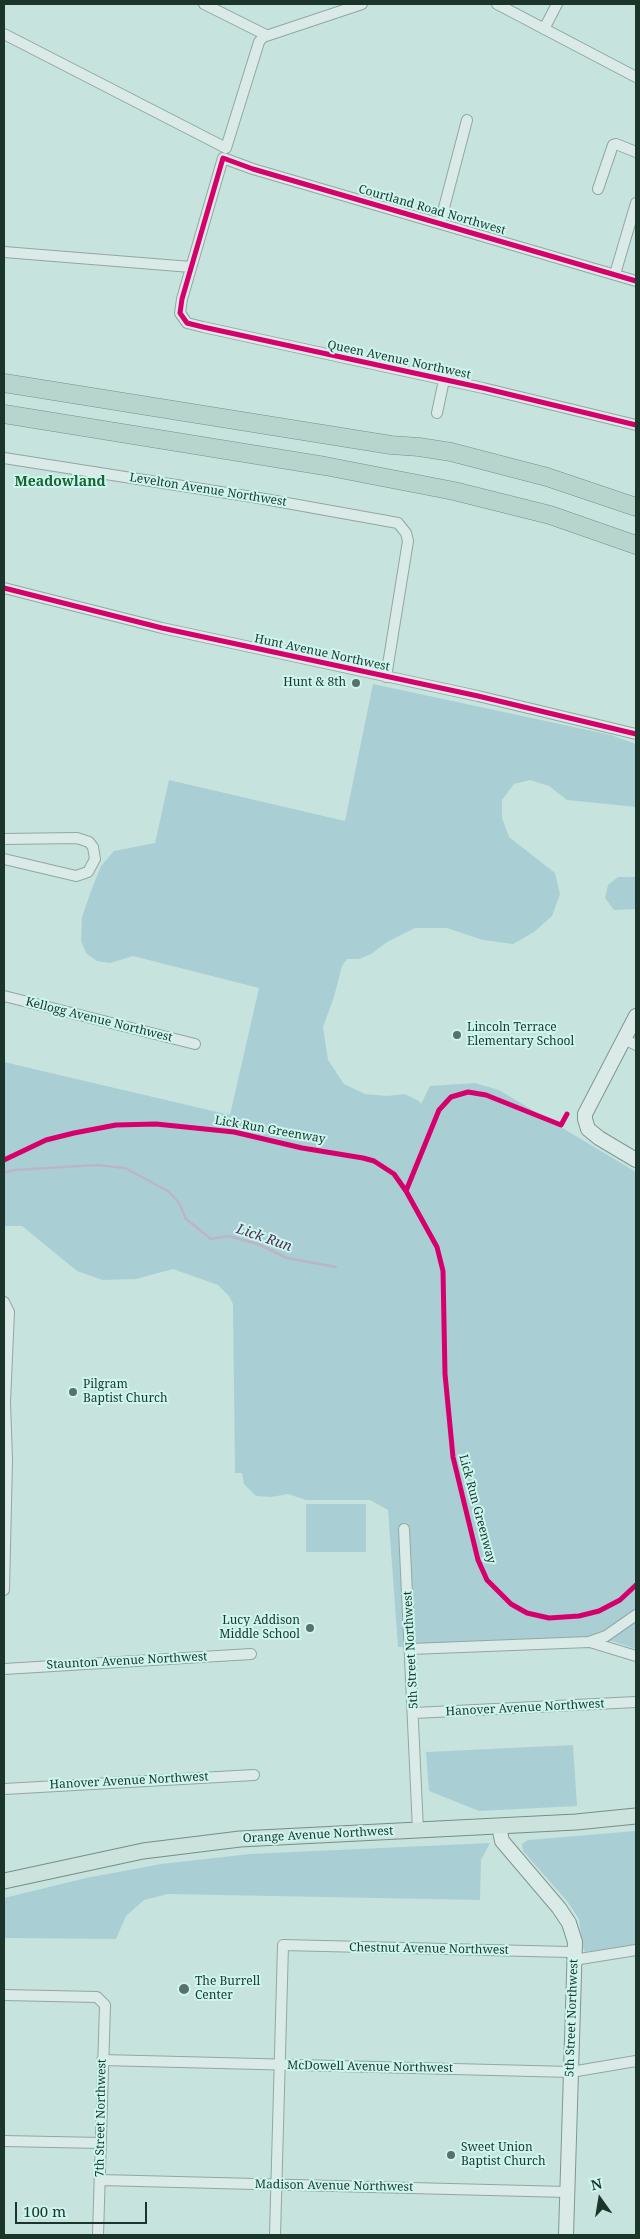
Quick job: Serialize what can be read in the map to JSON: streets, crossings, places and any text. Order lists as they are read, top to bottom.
{
  "streets": {
    "main road": ["Orange Avenue Northwest"],
    "street": [
      "Courtland Road Northwest",
      "Queen Avenue Northwest",
      "Levelton Avenue Northwest",
      "Hunt Avenue Northwest",
      "Kellogg Avenue Northwest",
      "5th Street Northwest",
      "Staunton Avenue Northwest",
      "Hanover Avenue Northwest",
      "Chestnut Avenue Northwest",
      "McDowell Avenue Northwest",
      "7th Street Northwest",
      "Madison Avenue Northwest"
    ],
    "cycle path": ["Lick Run Greenway"]
  },
  "crossings": [
    ["Levelton Avenue Northwest", "Hunt Avenue Northwest"],
    ["5th Street Northwest", "Hanover Avenue Northwest"],
    ["5th Street Northwest", "Orange Avenue Northwest"],
    ["5th Street Northwest", "Chestnut Avenue Northwest"],
    ["5th Street Northwest", "McDowell Avenue Northwest"],
    ["5th Street Northwest", "Madison Avenue Northwest"],
    ["Chestnut Avenue Northwest", "McDowell Avenue Northwest"],
    ["McDowell Avenue Northwest", "7th Street Northwest"],
    ["7th Street Northwest", "Madison Avenue Northwest"]
  ],
  "districts": ["Meadowland"],
  "water": ["Lick Run"],
  "places": [
    "Hunt & 8th",
    "Lincoln Terrace Elementary School",
    "Pilgram Baptist Church",
    "Lucy Addison Middle School",
    "The Burrell Center",
    "Sweet Union Baptist Church"
  ],
  "scale_bar": "100 m",
  "north": "top"
}
